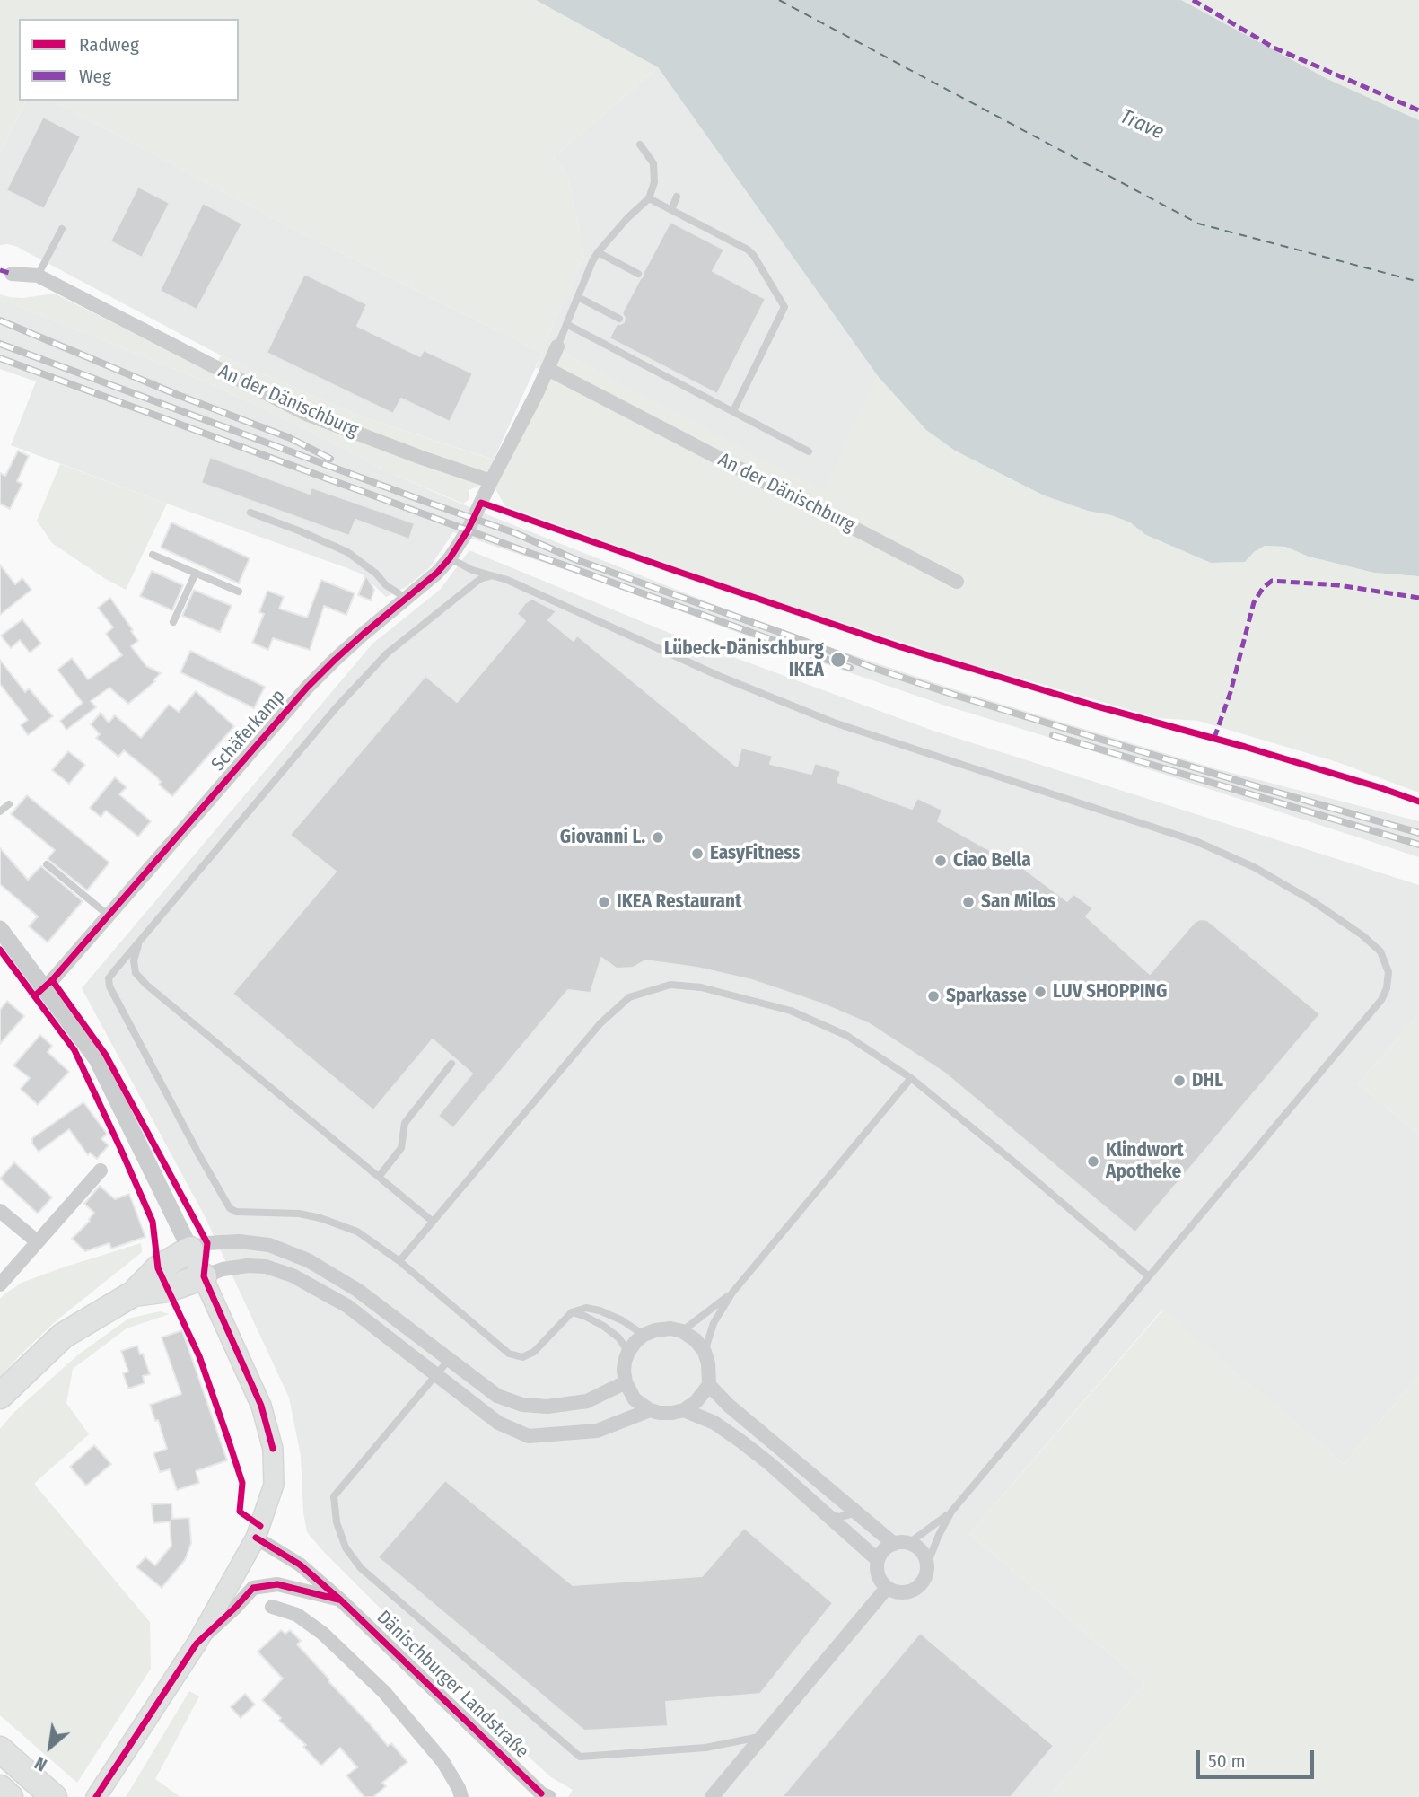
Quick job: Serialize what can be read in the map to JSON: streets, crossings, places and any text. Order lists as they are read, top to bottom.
{
  "streets": {
    "main road": ["Dänischburger Landstraße"],
    "street": ["An der Dänischburg", "Schäferkamp"]
  },
  "crossings": [
    ["An der Dänischburg", "Schäferkamp"],
    ["Schäferkamp", "Dänischburger Landstraße"]
  ],
  "water": ["Trave"],
  "places": [
    "Lübeck-Dänischburg IKEA",
    "Giovanni L.",
    "EasyFitness",
    "Ciao Bella",
    "IKEA Restaurant",
    "San Milos",
    "LUV SHOPPING",
    "Sparkasse",
    "DHL",
    "Klindwort Apotheke"
  ],
  "legend": ["Radweg", "Weg"],
  "scale_bar": "50 m",
  "north": "bottom left"
}
